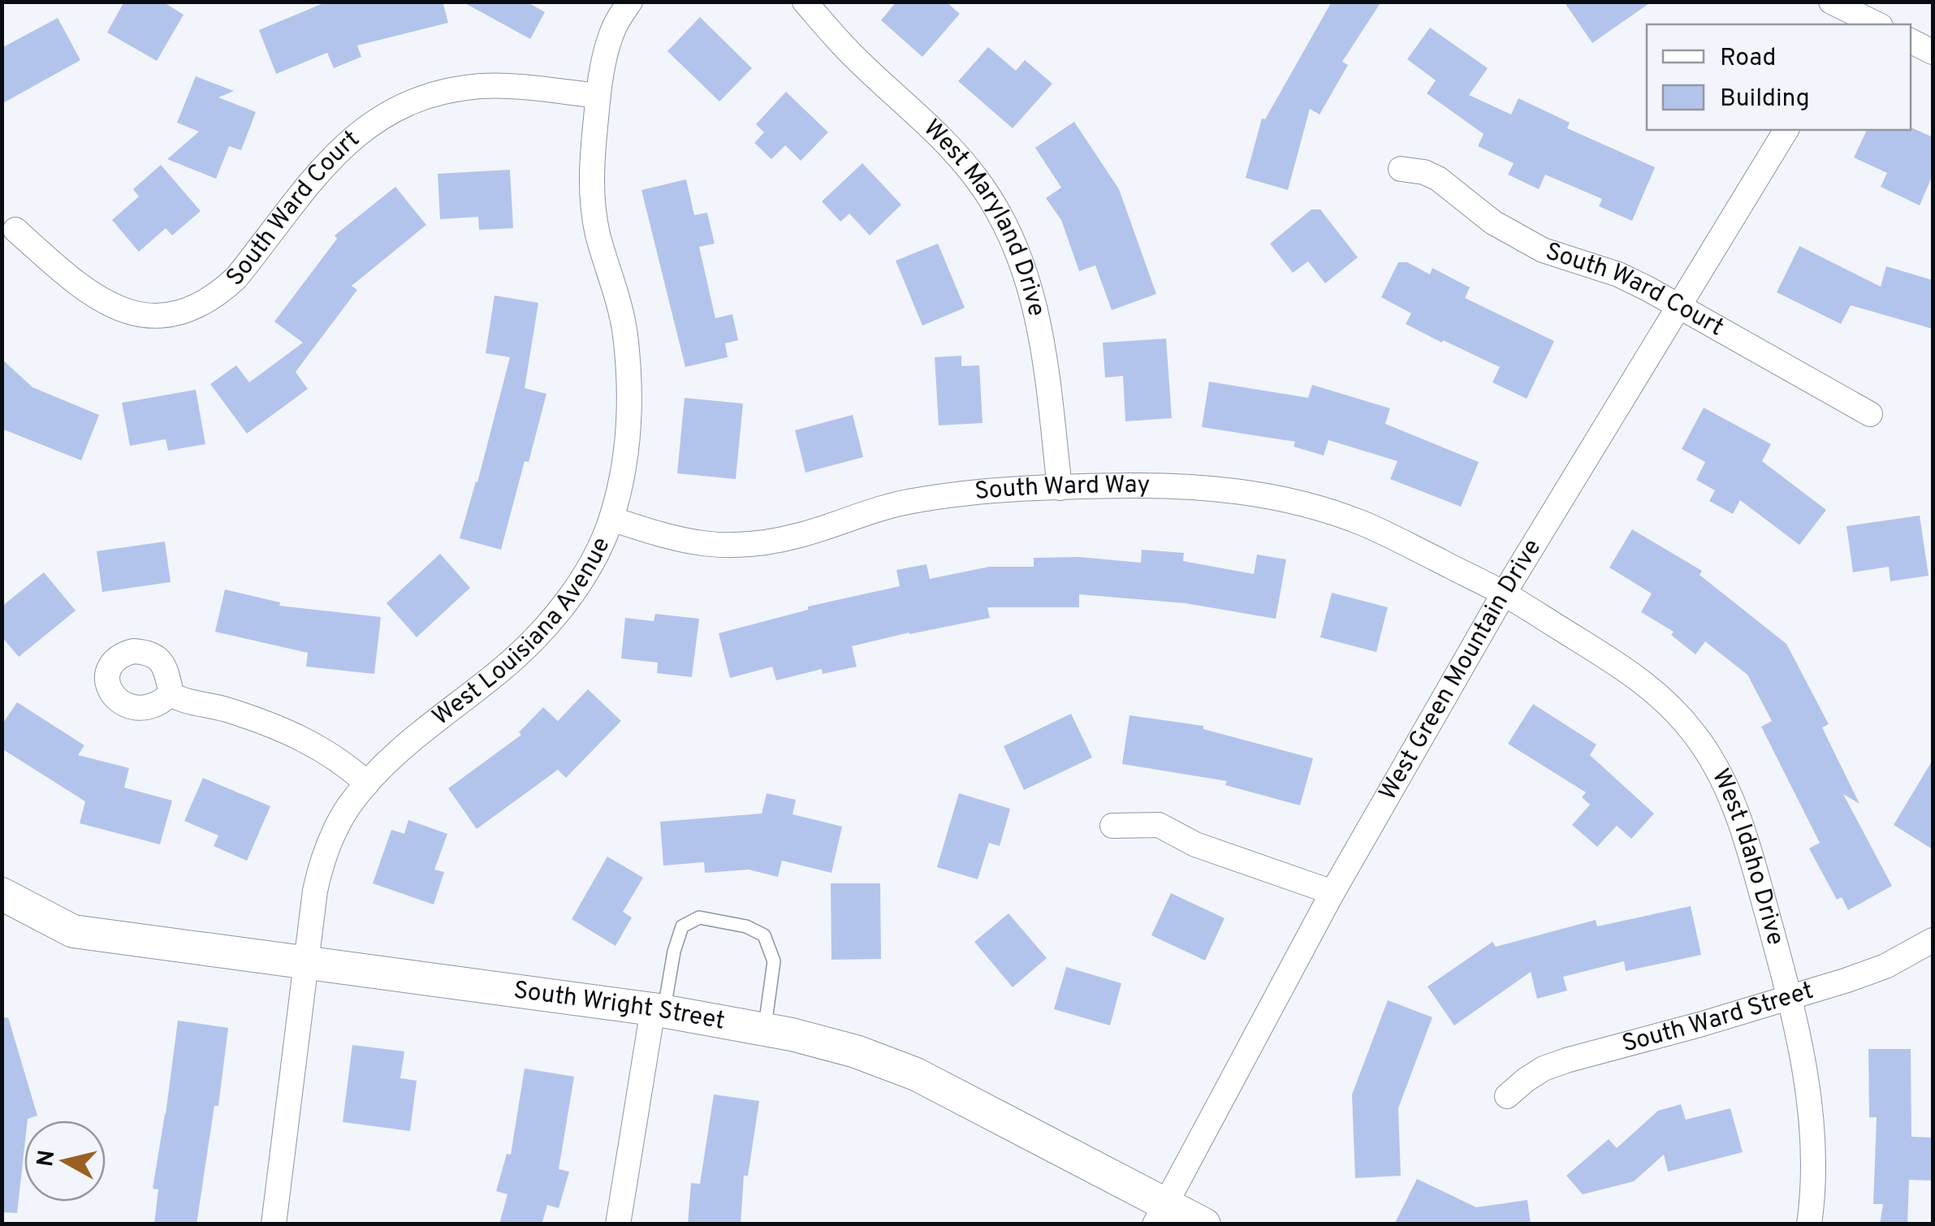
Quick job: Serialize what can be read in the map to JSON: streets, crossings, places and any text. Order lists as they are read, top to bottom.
{
  "streets": {
    "street": [
      "South Ward Court",
      "West Maryland Drive",
      "South Ward Way",
      "West Louisiana Avenue",
      "West Green Mountain Drive",
      "West Idaho Drive",
      "South Wright Street",
      "South Ward Street"
    ]
  },
  "crossings": [
    ["South Ward Court", "West Louisiana Avenue"],
    ["South Ward Court", "West Green Mountain Drive"],
    ["West Maryland Drive", "South Ward Way"],
    ["South Ward Way", "West Louisiana Avenue"],
    ["South Ward Way", "West Green Mountain Drive"],
    ["South Ward Way", "West Idaho Drive"],
    ["West Louisiana Avenue", "South Wright Street"],
    ["West Green Mountain Drive", "West Idaho Drive"],
    ["West Green Mountain Drive", "South Wright Street"],
    ["West Idaho Drive", "South Ward Street"]
  ],
  "legend": ["Road", "Building"],
  "north": "left"
}
